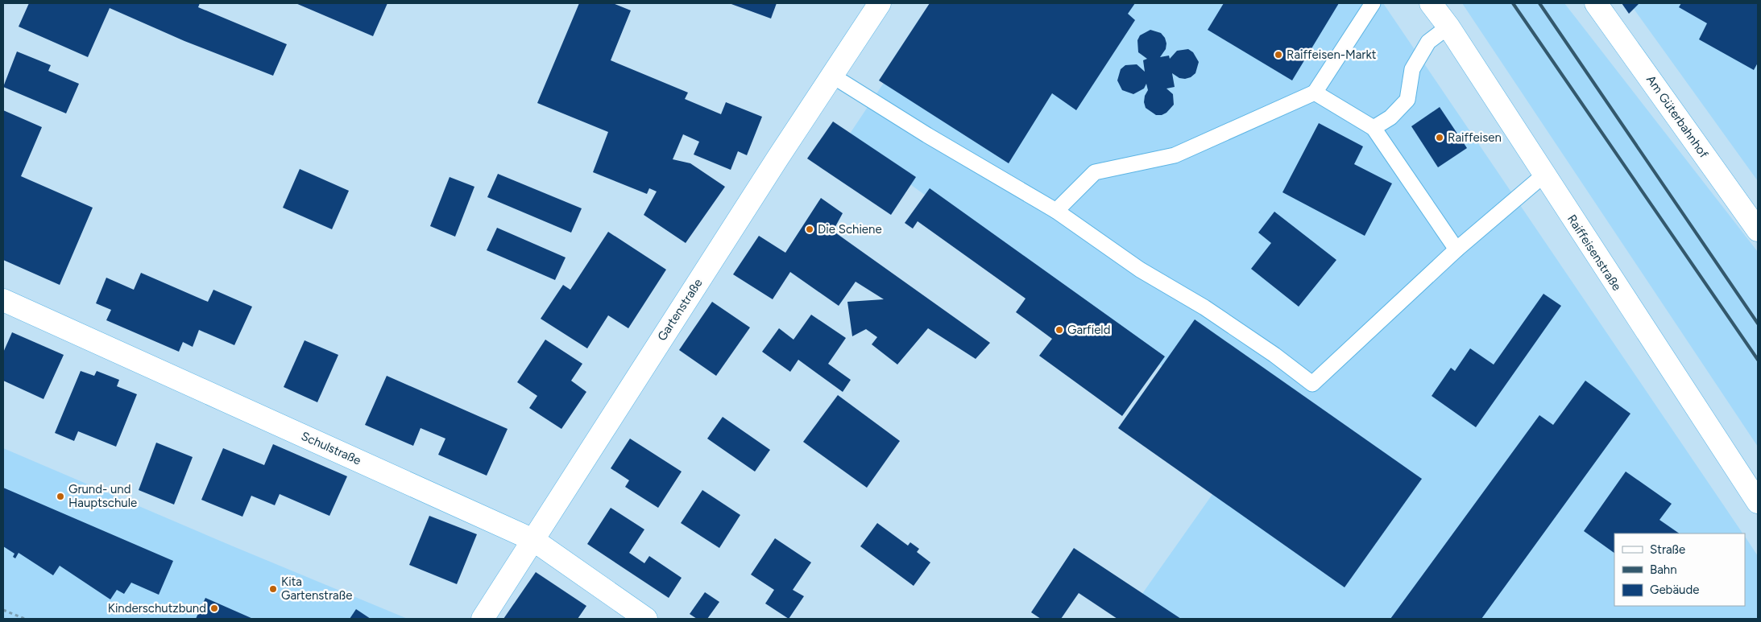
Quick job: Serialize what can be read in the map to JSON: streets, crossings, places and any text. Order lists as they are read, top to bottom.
{
  "streets": {
    "street": [
      "Am Güterbahnhof",
      "Raiffeisenstraße",
      "Gartenstraße",
      "Schulstraße"
    ]
  },
  "crossings": [
    ["Gartenstraße", "Schulstraße"]
  ],
  "places": [
    "Raiffeisen-Markt",
    "Raiffeisen",
    "Die Schiene",
    "Garfield",
    "Grund- und Hauptschule",
    "Kita Gartenstraße",
    "Kinderschutzbund"
  ],
  "legend": ["Straße", "Bahn", "Gebäude"]
}
